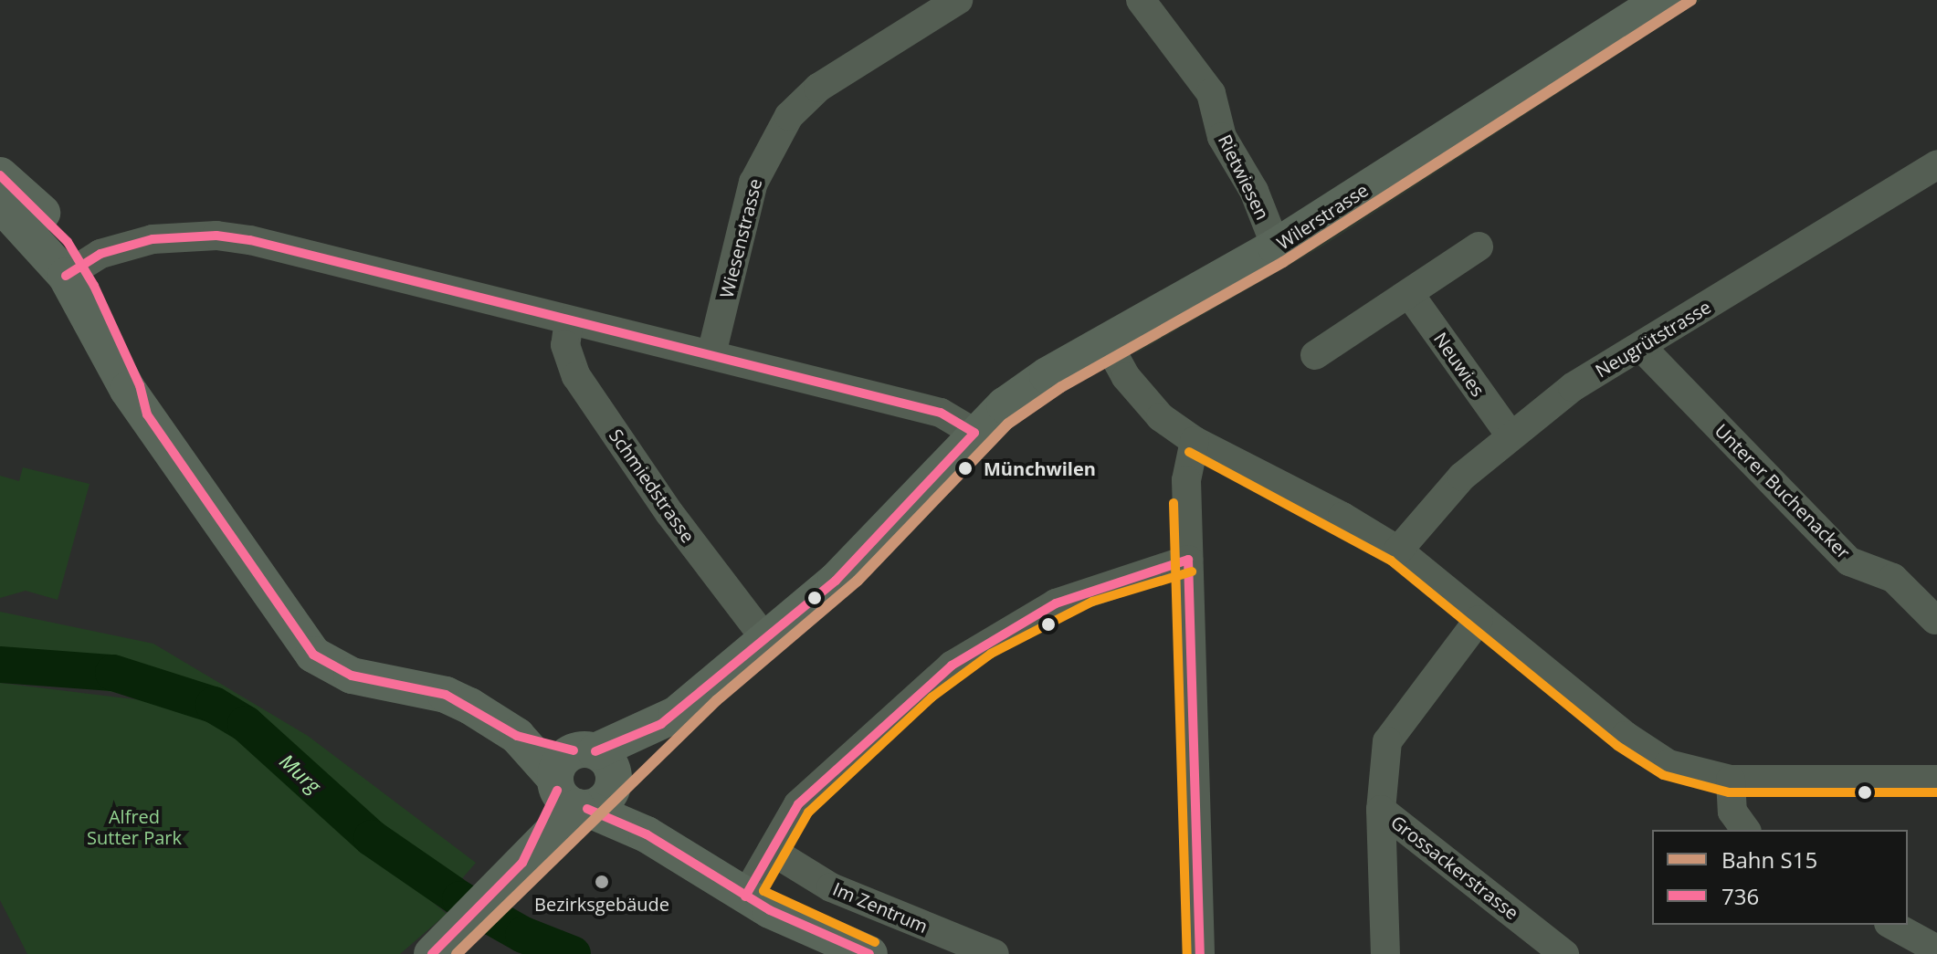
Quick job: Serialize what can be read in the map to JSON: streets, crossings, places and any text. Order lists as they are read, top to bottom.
{
  "streets": {
    "main road": ["Wilerstrasse"],
    "street": [
      "Rietwiesen",
      "Wiesenstrasse",
      "Neugrütstrasse",
      "Neuwies",
      "Schmiedstrasse",
      "Unterer Buchenacker",
      "Grossackerstrasse",
      "Im Zentrum"
    ]
  },
  "crossings": [
    ["Rietwiesen", "Wilerstrasse"],
    ["Wilerstrasse", "Schmiedstrasse"],
    ["Neugrütstrasse", "Neuwies"],
    ["Neugrütstrasse", "Unterer Buchenacker"]
  ],
  "water": ["Murg"],
  "parks": ["Alfred Sutter Park"],
  "places": ["Münchwilen", "Bezirksgebäude"],
  "lines": ["rail line S15", "transit line 736"],
  "legend": ["Bahn S15", "736"]
}
